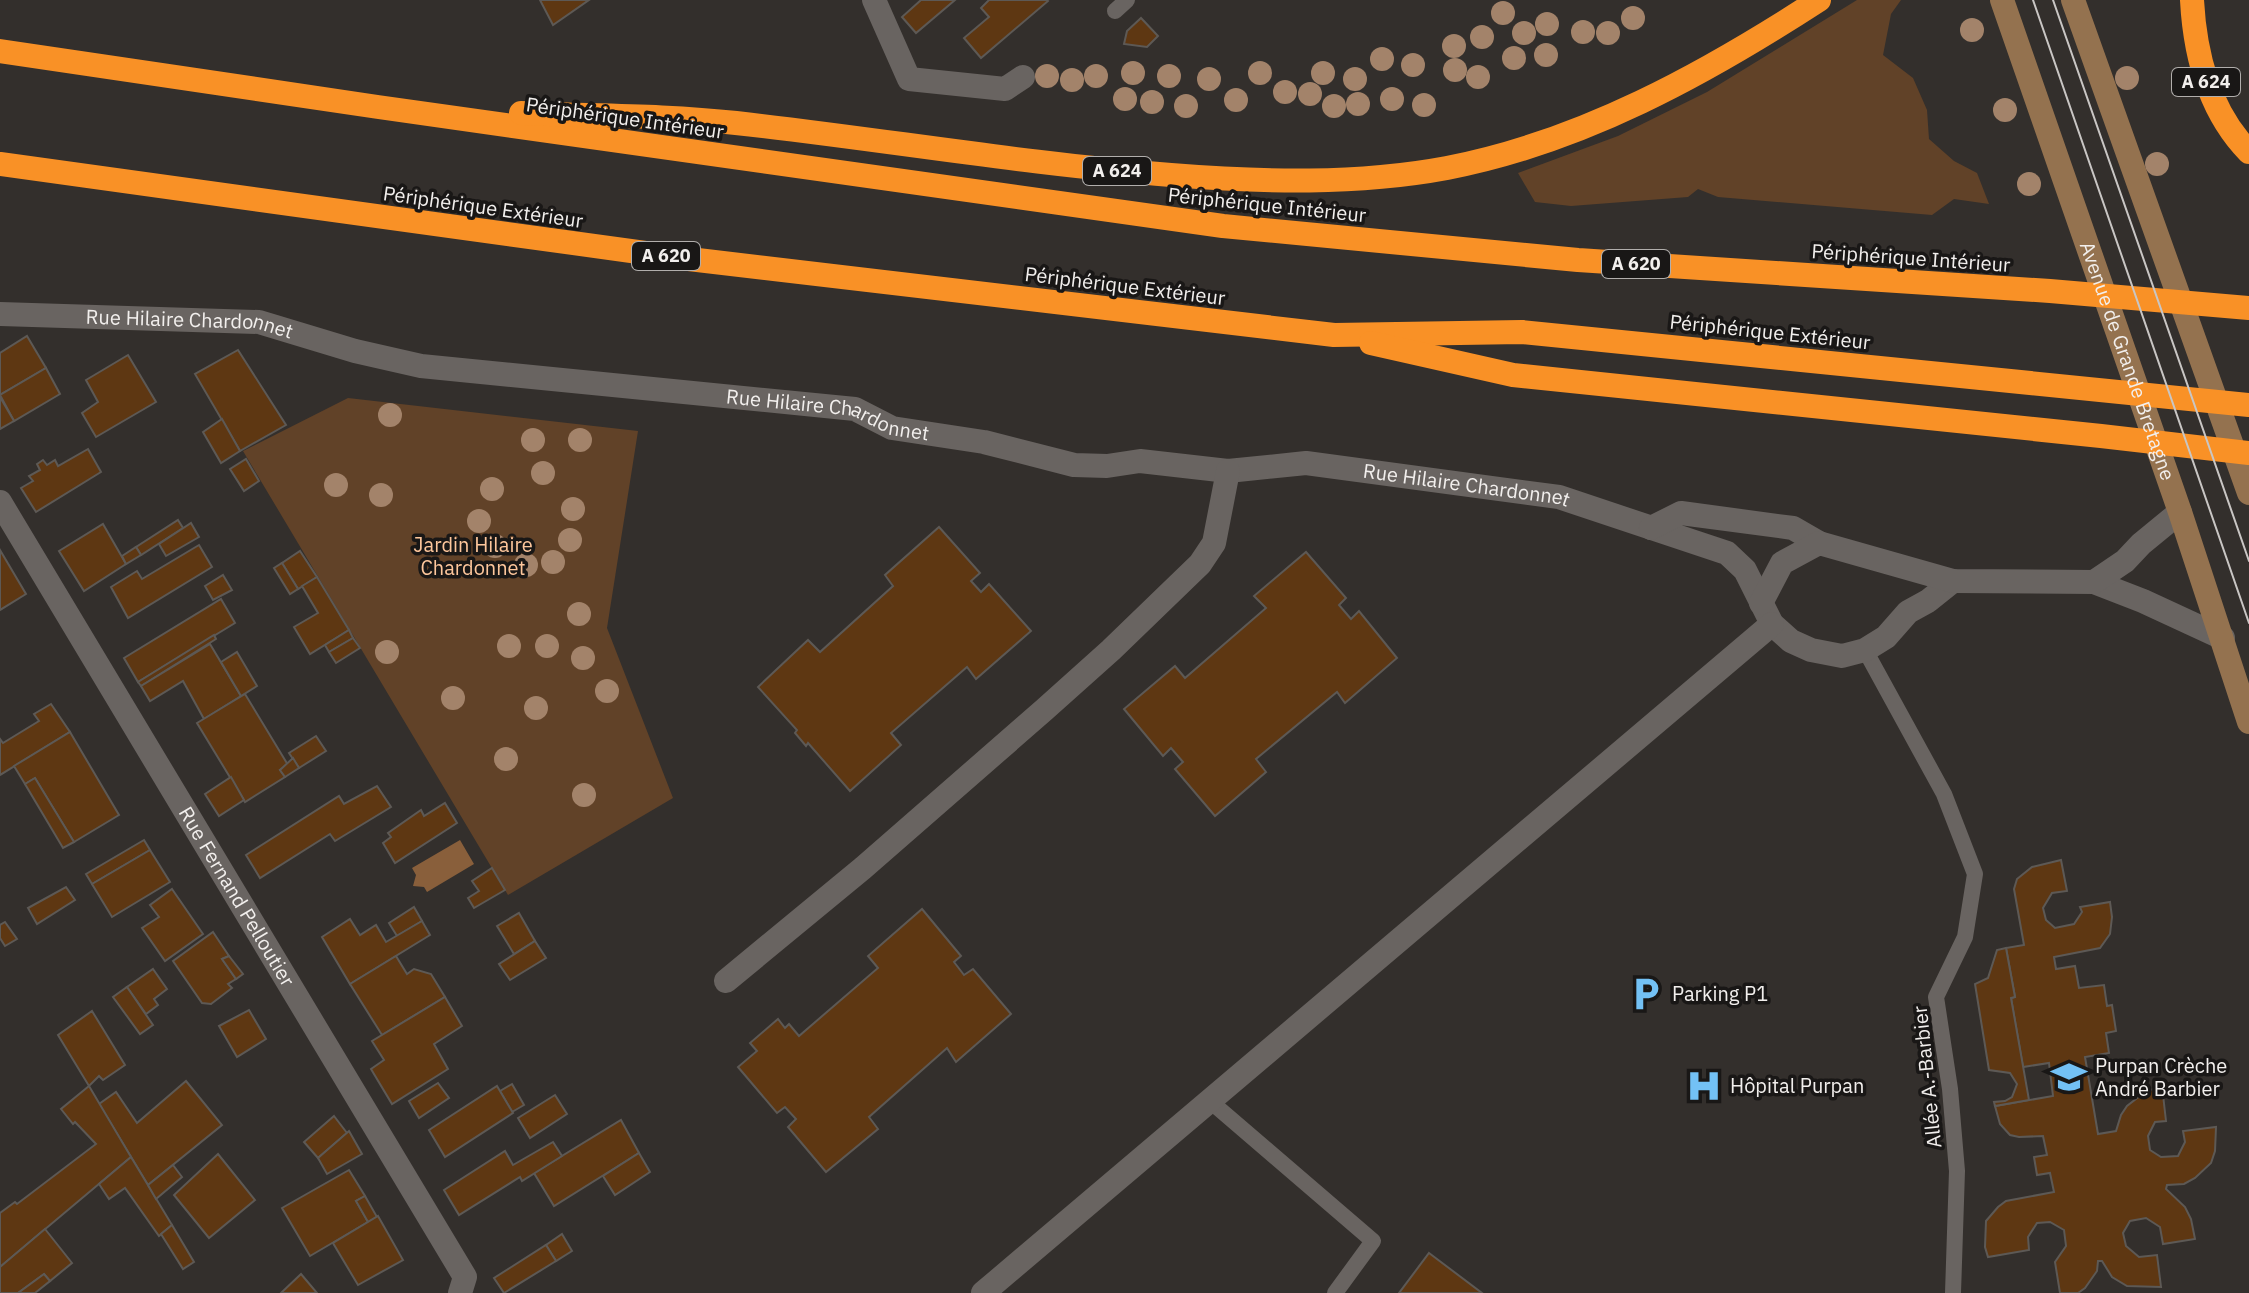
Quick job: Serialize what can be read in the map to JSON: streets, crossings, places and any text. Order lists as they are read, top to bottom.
{
  "streets": {
    "highway": [
      "A 624",
      "Périphérique Intérieur",
      "Périphérique Extérieur",
      "A 620"
    ],
    "main road": ["Avenue de Grande Bretagne"],
    "street": ["Rue Hilaire Chardonnet", "Rue Fernand Pelloutier"],
    "lane": ["Allée A.-Barbier"]
  },
  "crossings": [
    ["A 624", "Périphérique Intérieur"],
    ["Rue Hilaire Chardonnet", "Allée A.-Barbier"]
  ],
  "parks": ["Jardin Hilaire Chardonnet"],
  "places": {
    "parking": ["Parking P1"],
    "school or university": ["Purpan Crèche André Barbier"],
    "hospital": ["Hôpital Purpan"]
  }
}
